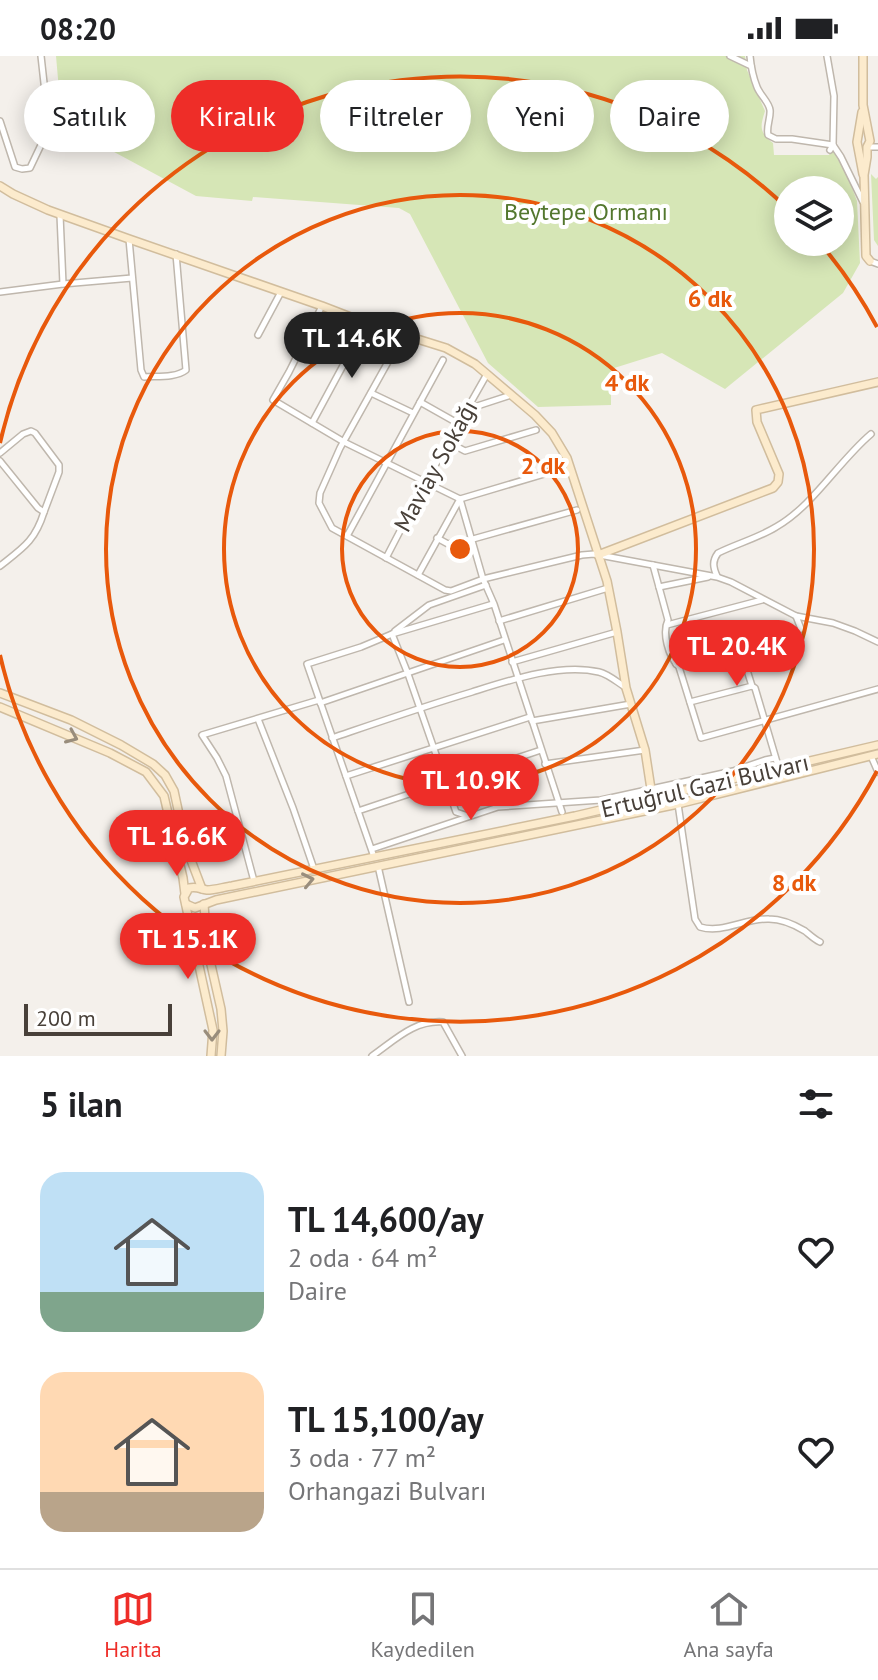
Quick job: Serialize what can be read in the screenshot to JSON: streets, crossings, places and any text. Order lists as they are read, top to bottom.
{
  "streets": {
    "main road": ["Ertuğrul Gazi Bulvarı"],
    "street": ["Maviay Sokağı"]
  },
  "parks": ["Beytepe Ormanı"],
  "scale_bar": "200 m",
  "page": {
    "status": "08:20",
    "chip": [
      "Satılık",
      "Kiralık",
      "Filtreler",
      "Yeni",
      "Daire"
    ],
    "price": [
      "TL 14.6K",
      "TL 20.4K",
      "TL 10.9K",
      "TL 16.6K",
      "TL 15.1K"
    ],
    "scale": "200 m",
    "heading": "5 ilan",
    "list": [
      {
        "name": "TL 14,600/ay",
        "note": "2 oda · 64 m² · Daire"
      },
      {
        "name": "TL 15,100/ay",
        "note": "3 oda · 77 m² · Orhangazi Bulvarı"
      }
    ],
    "tabs": ["Harita", "Kaydedilen", "Ana sayfa"]
  },
  "rings": [
    "6 dk",
    "4 dk",
    "2 dk",
    "8 dk"
  ]
}
